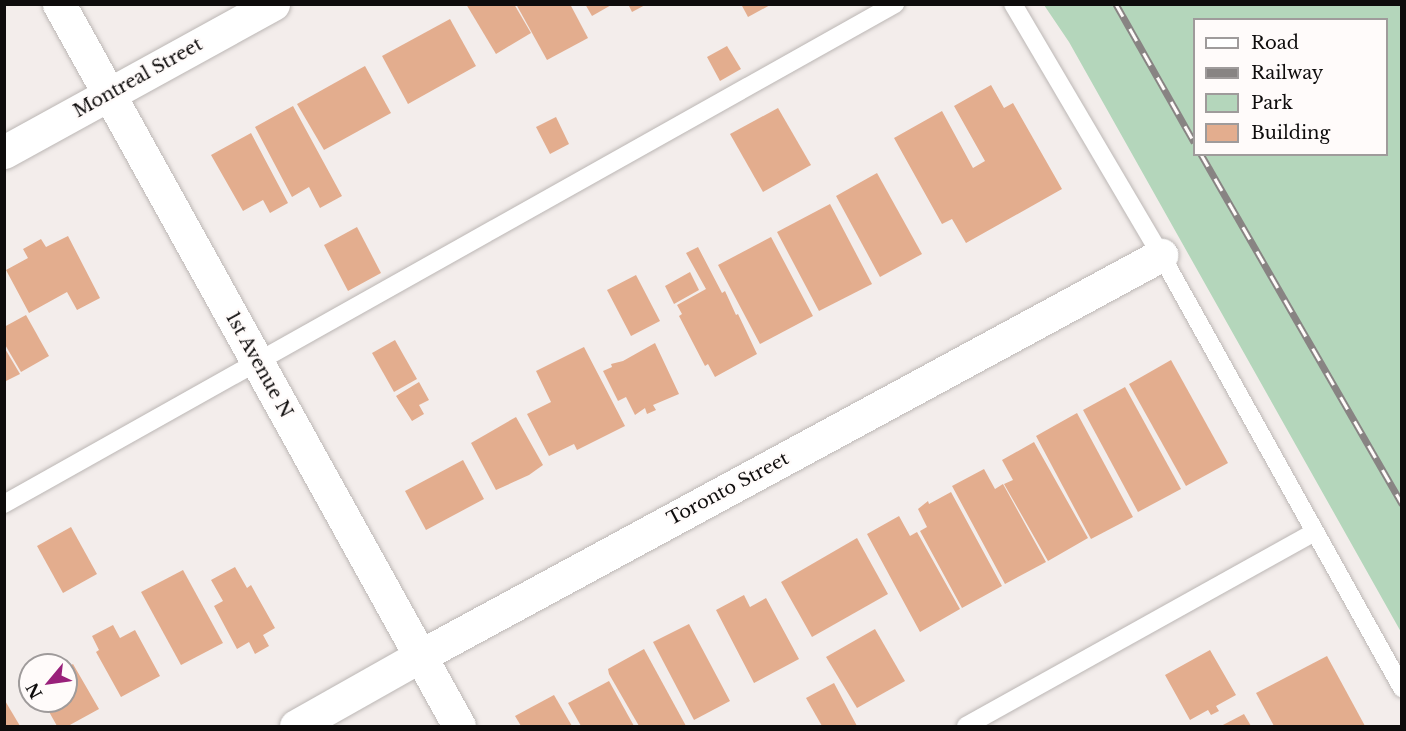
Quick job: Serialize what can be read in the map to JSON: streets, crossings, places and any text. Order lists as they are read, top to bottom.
{
  "streets": {
    "street": ["Montreal Street", "1st Avenue N", "Toronto Street"]
  },
  "crossings": [
    ["Montreal Street", "1st Avenue N"],
    ["1st Avenue N", "Toronto Street"]
  ],
  "legend": [
    "Road",
    "Railway",
    "Park",
    "Building"
  ],
  "north": "bottom left"
}
